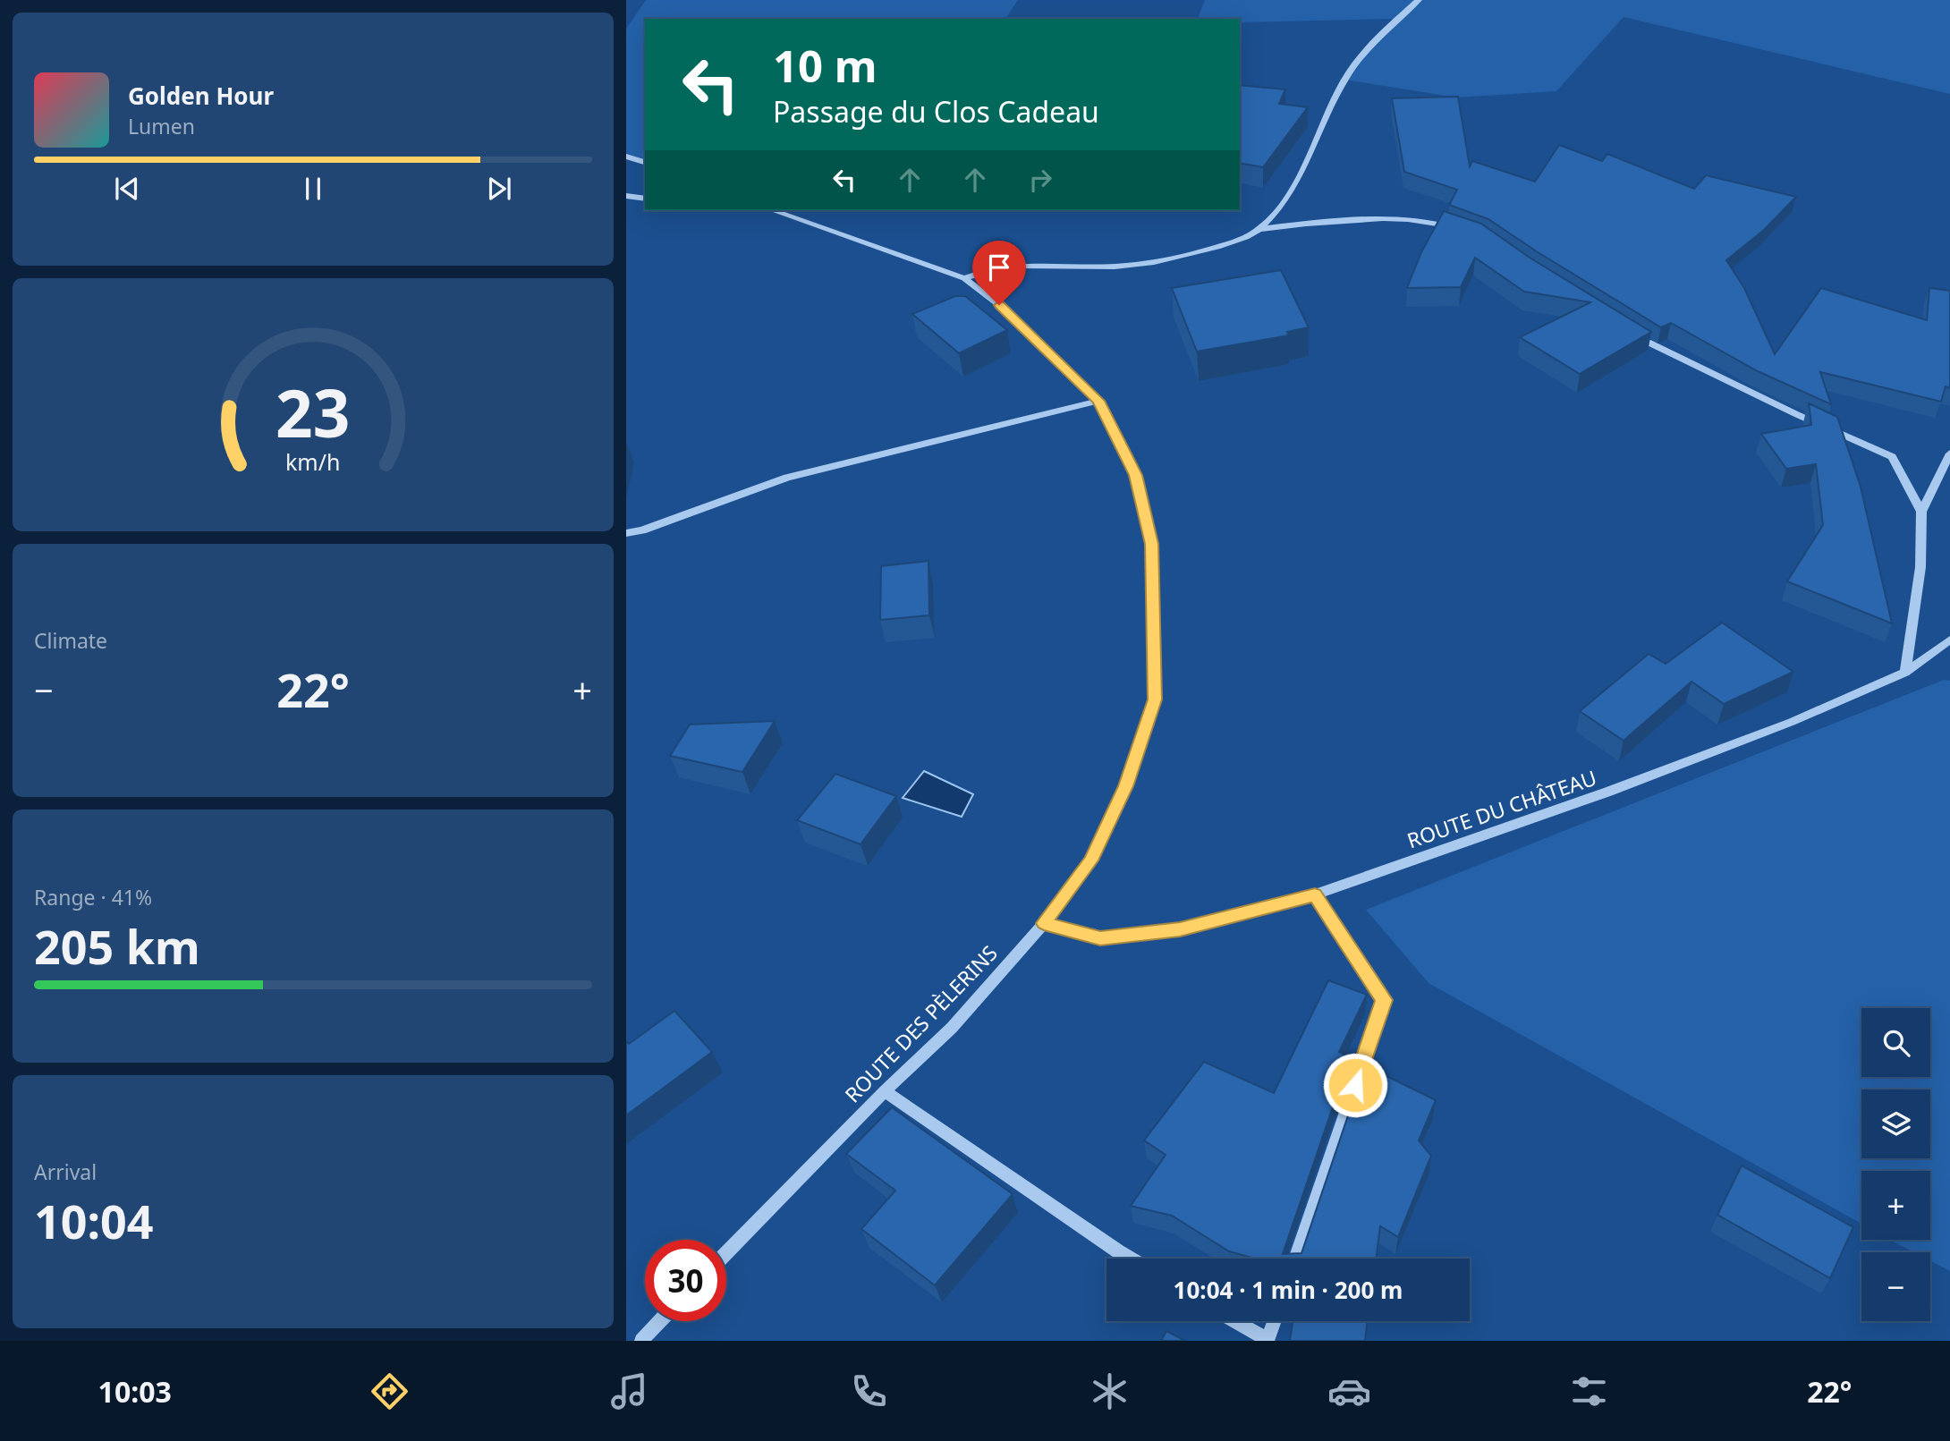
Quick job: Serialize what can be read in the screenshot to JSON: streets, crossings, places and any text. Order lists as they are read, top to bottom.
{
  "streets": {
    "street": ["ROUTE DU CHÂTEAU", "ROUTE DES PÈLERINS"]
  },
  "crossings": [
    ["ROUTE DU CHÂTEAU", "ROUTE DES PÈLERINS"]
  ],
  "page": {
    "turn": ["10 m", "Passage du Clos Cadeau"],
    "song": ["Golden Hour", "Lumen"],
    "tile": [
      "Climate",
      ["Range · 41%", "205 km"],
      ["Arrival", "10:04"]
    ],
    "heat": ["−", "22°", "+"],
    "map_buttons": ["+", "−"],
    "limit": "30",
    "trip": "10:04 · 1 min · 200 m",
    "tabs": ["10:03", "22°"],
    "gauge": ["23", "km/h"]
  }
}
